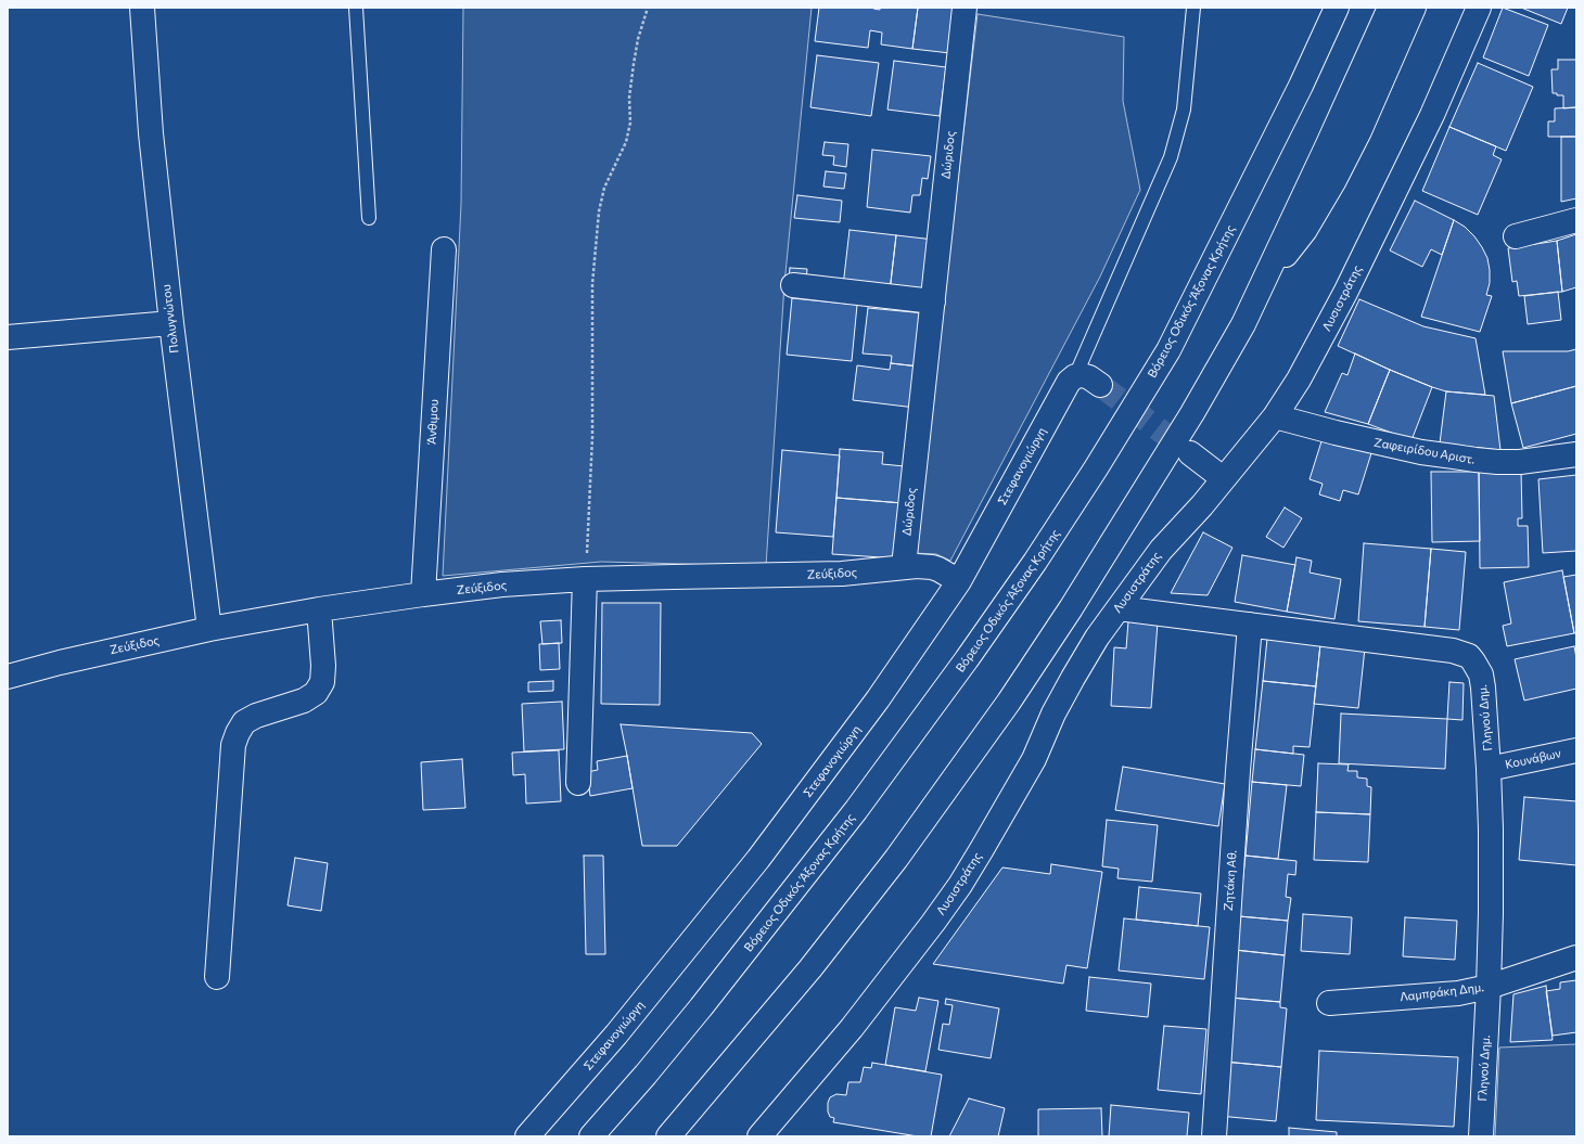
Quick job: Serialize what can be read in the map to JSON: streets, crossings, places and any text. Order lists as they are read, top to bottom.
{
  "streets": {
    "main road": [
      "Δώριδος",
      "Λυσιστράτης",
      "Βόρειος Οδικός Άξονας Κρήτης",
      "Πολυγνώτου",
      "Άνθιμου",
      "Ζαφειρίδου Αριστ.",
      "Στεφανογιώργη",
      "Ζεύξιδος",
      "Γληνού Δημ.",
      "Κουνάβων",
      "Ζητάκη Αθ.",
      "Λαμπράκη Δημ."
    ]
  },
  "crossings": [
    ["Δώριδος", "Ζεύξιδος"],
    ["Λυσιστράτης", "Ζαφειρίδου Αριστ."],
    ["Λυσιστράτης", "Γληνού Δημ."],
    ["Πολυγνώτου", "Ζεύξιδος"],
    ["Άνθιμου", "Ζεύξιδος"],
    ["Στεφανογιώργη", "Ζεύξιδος"],
    ["Γληνού Δημ.", "Κουνάβων"],
    ["Γληνού Δημ.", "Ζητάκη Αθ."],
    ["Γληνού Δημ.", "Λαμπράκη Δημ."]
  ]
}
